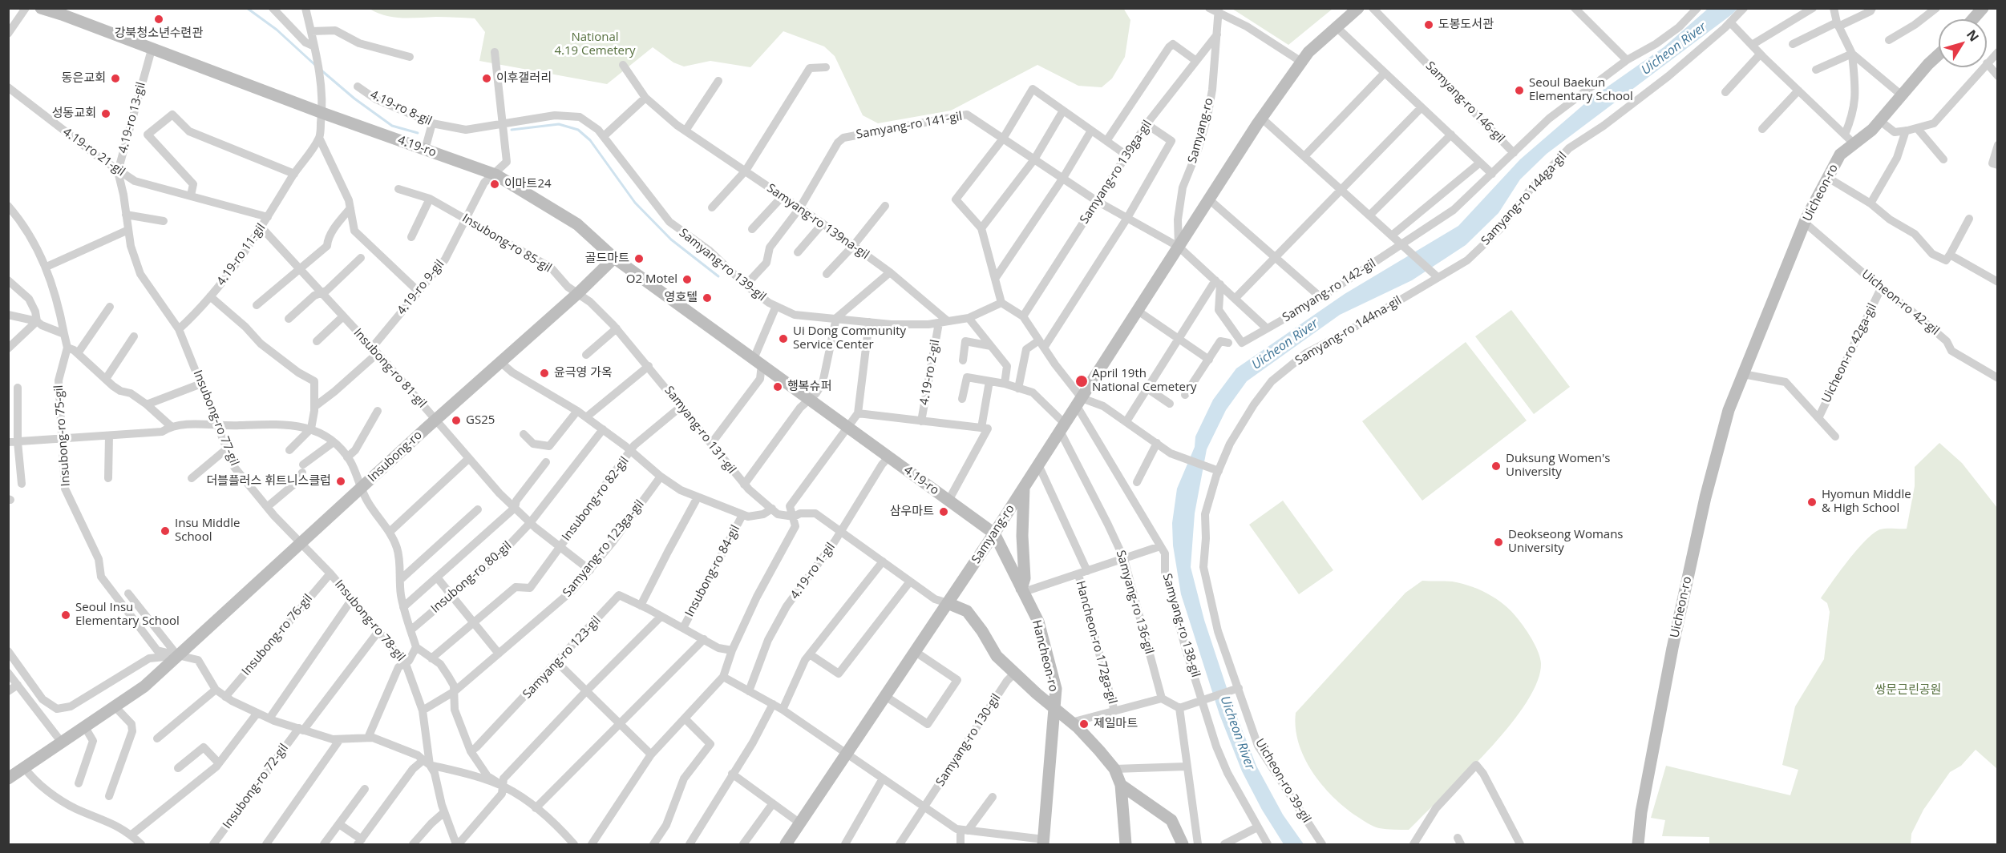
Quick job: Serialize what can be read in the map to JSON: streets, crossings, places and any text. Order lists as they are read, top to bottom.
{
  "streets": {
    "street": [
      "Samyang-ro 146-gil",
      "4.19-ro 8-gil",
      "4.19-ro 13-gil",
      "Samyang-ro 141-gil",
      "Samyang-ro",
      "4.19-ro",
      "4.19-ro 21-gil",
      "Samyang-ro 139ga-gil",
      "Uicheon-ro",
      "Samyang-ro 144ga-gil",
      "Samyang-ro 139na-gil",
      "Insubong-ro 85-gil",
      "4.19-ro 11-gil",
      "Samyang-ro 139-gil",
      "4.19-ro 9-gil",
      "Samyang-ro 142-gil",
      "Uicheon-ro 42-gil",
      "Samyang-ro 144na-gil",
      "Uicheon-ro 42ga-gil",
      "Insubong-ro 81-gil",
      "4.19-ro 2-gil",
      "Insubong-ro 77-gil",
      "Samyang-ro 131-gil",
      "Insubong-ro 75-gil",
      "Insubong-ro",
      "Insubong-ro 82-gil",
      "Samyang-ro 123ga-gil",
      "Insubong-ro 84-gil",
      "4.19-ro 1-gil",
      "Insubong-ro 80-gil",
      "Samyang-ro 136-gil",
      "Insubong-ro 78-gil",
      "Samyang-ro 138-gil",
      "Insubong-ro 76-gil",
      "Hancheon-ro 172ga-gil",
      "Hancheon-ro",
      "Samyang-ro 123-gil",
      "Samyang-ro 130-gil",
      "Uicheon-ro 39-gil",
      "Insubong-ro 72-gil"
    ]
  },
  "crossings": [
    ["Samyang-ro 146-gil", "Samyang-ro 142-gil"],
    ["4.19-ro 8-gil", "Samyang-ro 139-gil"],
    ["4.19-ro 13-gil", "4.19-ro"],
    ["4.19-ro 13-gil", "4.19-ro 21-gil"],
    ["4.19-ro 13-gil", "4.19-ro 11-gil"],
    ["4.19-ro 13-gil", "Insubong-ro 77-gil"],
    ["Samyang-ro 141-gil", "Samyang-ro"],
    ["Samyang-ro 141-gil", "Samyang-ro 139ga-gil"],
    ["Samyang-ro 141-gil", "Samyang-ro 139na-gil"],
    ["Samyang-ro 141-gil", "Samyang-ro 139-gil"],
    ["Samyang-ro", "4.19-ro"],
    ["Samyang-ro", "Samyang-ro 139ga-gil"],
    ["Samyang-ro", "Samyang-ro 131-gil"],
    ["Samyang-ro", "Samyang-ro 136-gil"],
    ["Samyang-ro", "Samyang-ro 138-gil"],
    ["Samyang-ro", "Hancheon-ro"],
    ["4.19-ro", "4.19-ro 11-gil"],
    ["4.19-ro", "4.19-ro 9-gil"],
    ["4.19-ro", "Insubong-ro"],
    ["4.19-ro", "4.19-ro 1-gil"],
    ["4.19-ro", "Hancheon-ro"],
    ["4.19-ro 21-gil", "4.19-ro 11-gil"],
    ["Uicheon-ro", "Uicheon-ro 42-gil"],
    ["Samyang-ro 144ga-gil", "Samyang-ro 144na-gil"],
    ["Samyang-ro 139na-gil", "Samyang-ro 139-gil"],
    ["Samyang-ro 139na-gil", "4.19-ro 2-gil"],
    ["Insubong-ro 85-gil", "4.19-ro 9-gil"],
    ["Insubong-ro 85-gil", "Samyang-ro 131-gil"],
    ["Insubong-ro 85-gil", "Insubong-ro"],
    ["4.19-ro 11-gil", "Insubong-ro 81-gil"],
    ["4.19-ro 11-gil", "Insubong-ro 77-gil"],
    ["Samyang-ro 139-gil", "4.19-ro 2-gil"],
    ["4.19-ro 9-gil", "Insubong-ro 81-gil"],
    ["Uicheon-ro 42-gil", "Uicheon-ro 42ga-gil"],
    ["Samyang-ro 144na-gil", "Uicheon-ro 39-gil"],
    ["Insubong-ro 81-gil", "Insubong-ro"],
    ["Insubong-ro 81-gil", "Insubong-ro 82-gil"],
    ["Insubong-ro 77-gil", "Insubong-ro"],
    ["Insubong-ro 77-gil", "Insubong-ro 78-gil"],
    ["Samyang-ro 131-gil", "Insubong-ro"],
    ["Samyang-ro 131-gil", "Insubong-ro 84-gil"],
    ["Samyang-ro 131-gil", "4.19-ro 1-gil"],
    ["Insubong-ro 75-gil", "Insubong-ro"],
    ["Insubong-ro", "Insubong-ro 82-gil"],
    ["Insubong-ro", "Insubong-ro 84-gil"],
    ["Insubong-ro", "Insubong-ro 78-gil"],
    ["Insubong-ro 82-gil", "Samyang-ro 123ga-gil"],
    ["Insubong-ro 82-gil", "Insubong-ro 84-gil"],
    ["Insubong-ro 82-gil", "Insubong-ro 80-gil"],
    ["Samyang-ro 123ga-gil", "Insubong-ro 84-gil"],
    ["Samyang-ro 123ga-gil", "Insubong-ro 78-gil"],
    ["Insubong-ro 84-gil", "Samyang-ro 123-gil"],
    ["Insubong-ro 78-gil", "Insubong-ro 76-gil"]
  ],
  "water": ["Uicheon River"],
  "parks": ["National 4.19 Cemetery", "쌍문근린공원"],
  "places": [
    "강북청소년수련관",
    "도봉도서관",
    "동은교회",
    "이후갤러리",
    "Seoul Baekun Elementary School",
    "성동교회",
    "이마트24",
    "골드마트",
    "O2 Motel",
    "영호텔",
    "Ui Dong Community Service Center",
    "윤극영 가옥",
    "April 19th National Cemetery",
    "행복슈퍼",
    "GS25",
    "Duksung Women's University",
    "더블플러스 휘트니스클럽",
    "Hyomun Middle & High School",
    "삼우마트",
    "Insu Middle School",
    "Deokseong Womans University",
    "Seoul Insu Elementary School",
    "제일마트"
  ],
  "north": "top right"
}
